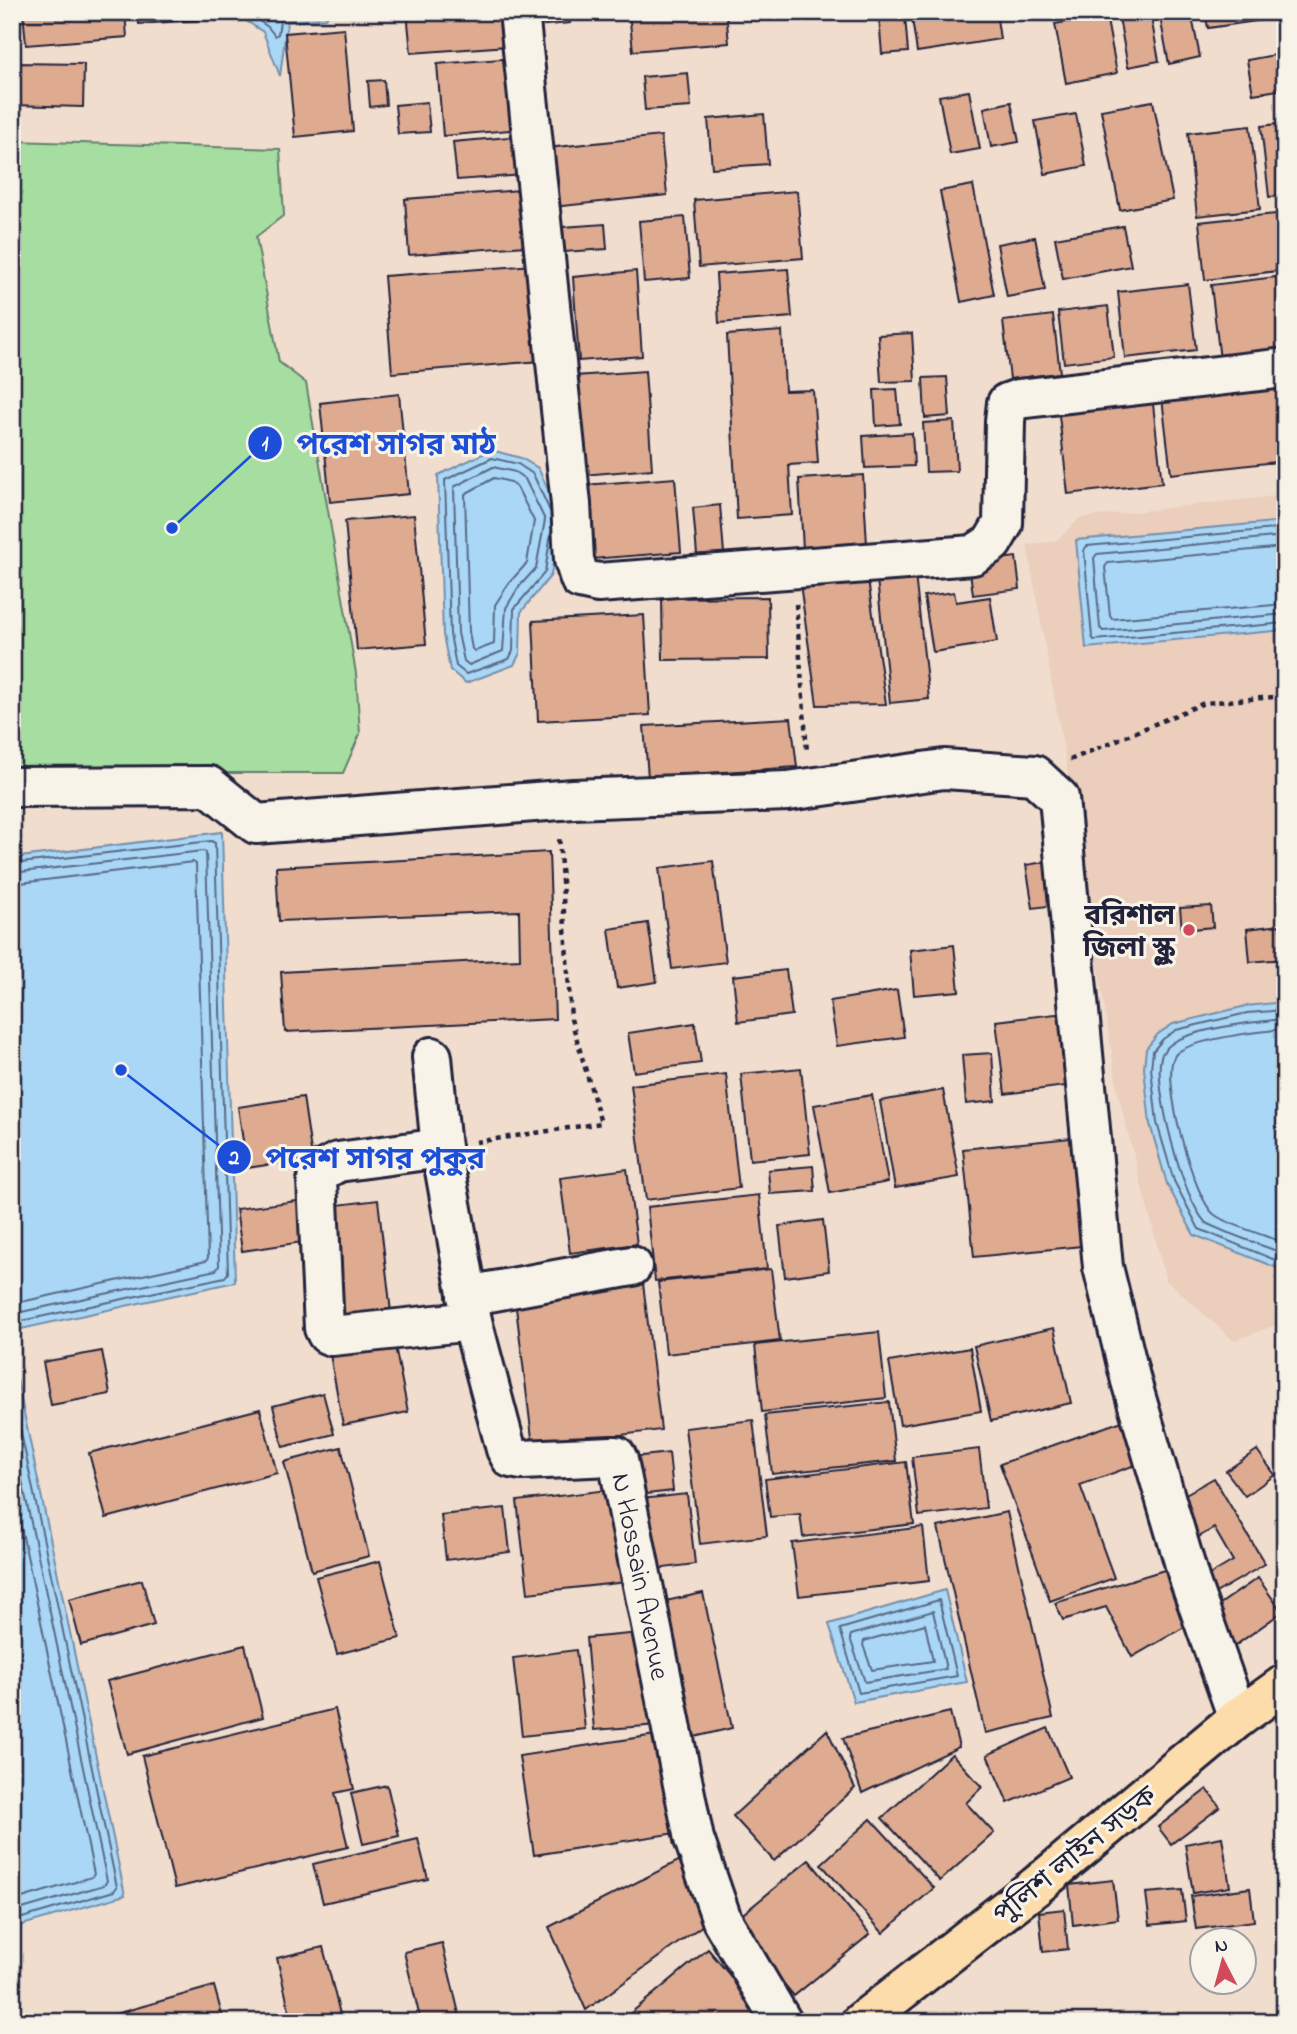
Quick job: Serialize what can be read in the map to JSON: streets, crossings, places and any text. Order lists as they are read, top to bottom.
{
  "streets": {
    "main road": ["পুলিশ লাইন সড়ক"],
    "street": ["N Hossain Avenue"]
  },
  "places": ["পরেশ সাগর মাঠ", "বরিশাল জিলা স্কুল", "পরেশ সাগর পুকুর"],
  "north": "top"
}
